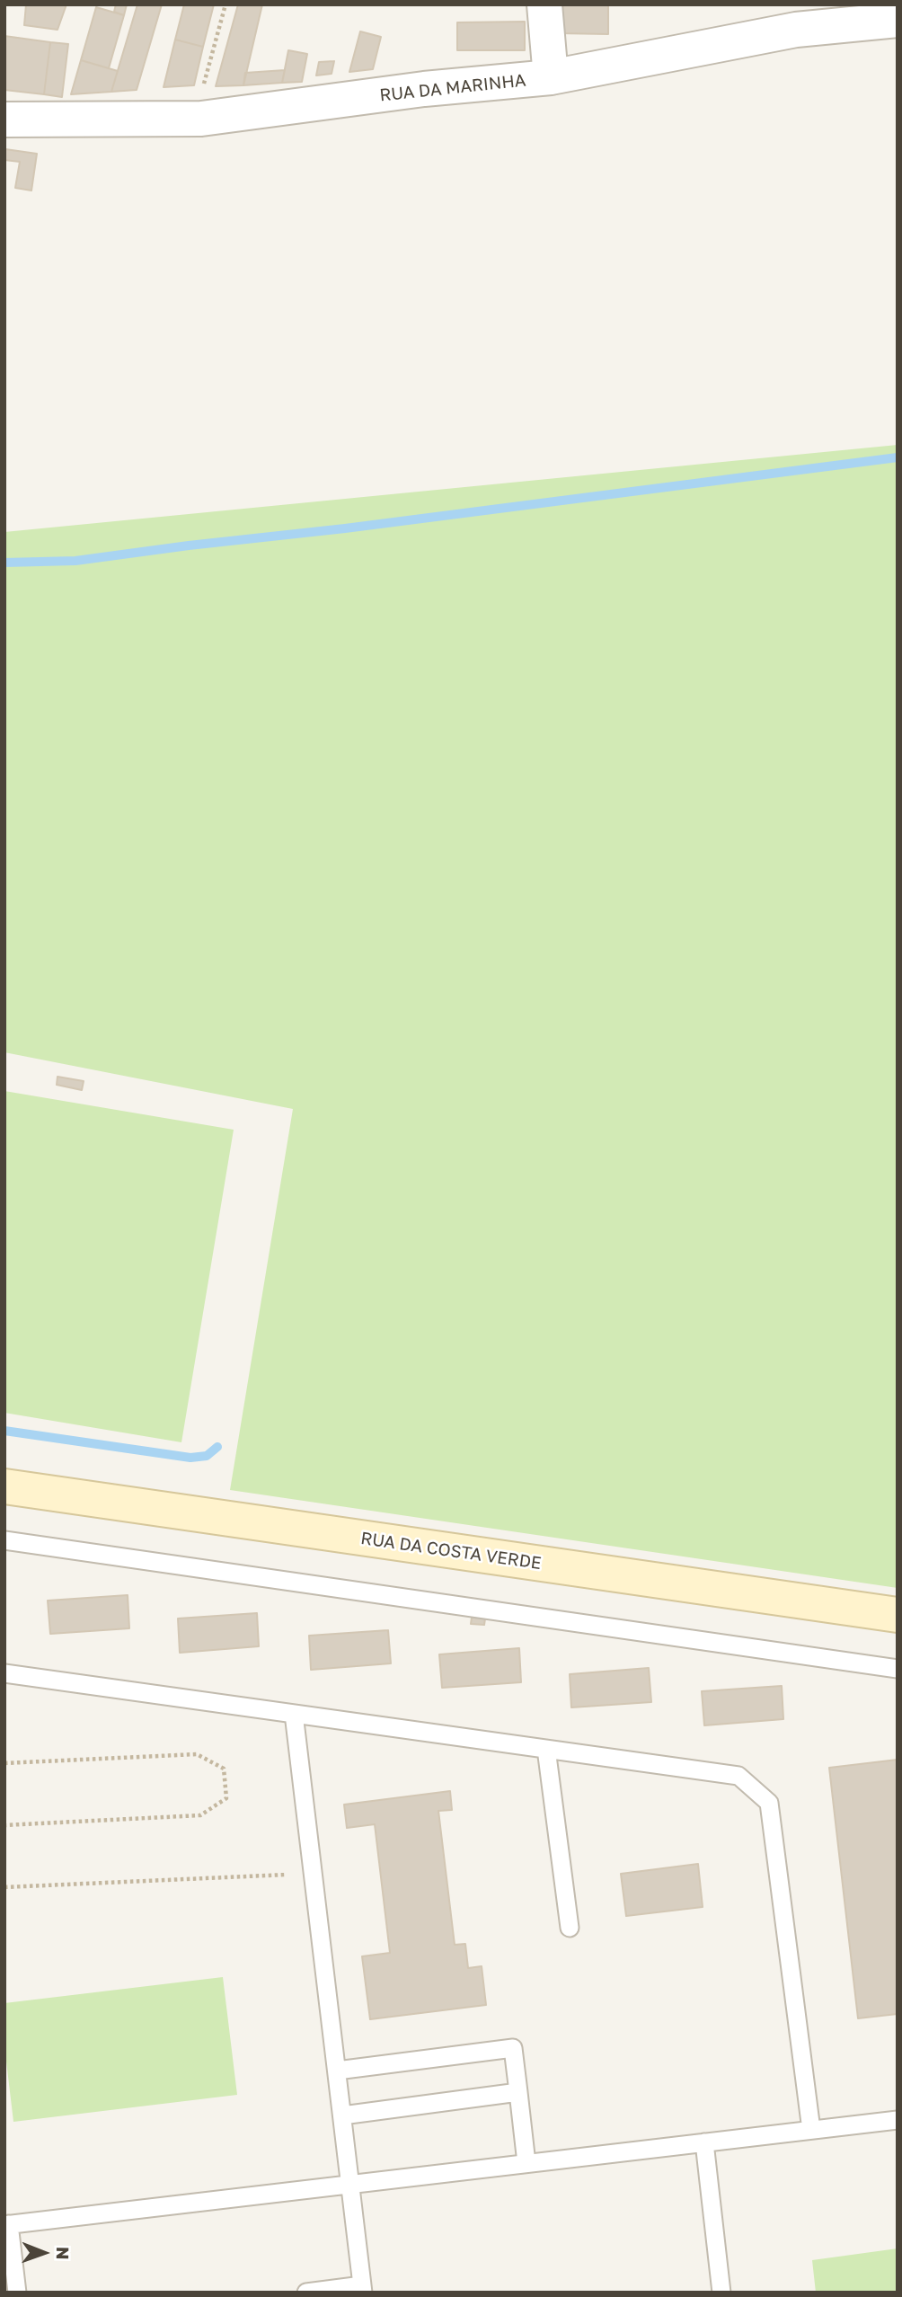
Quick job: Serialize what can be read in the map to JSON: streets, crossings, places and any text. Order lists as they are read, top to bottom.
{
  "streets": {
    "street": ["RUA DA MARINHA", "RUA DA COSTA VERDE"]
  },
  "north": "right"
}
